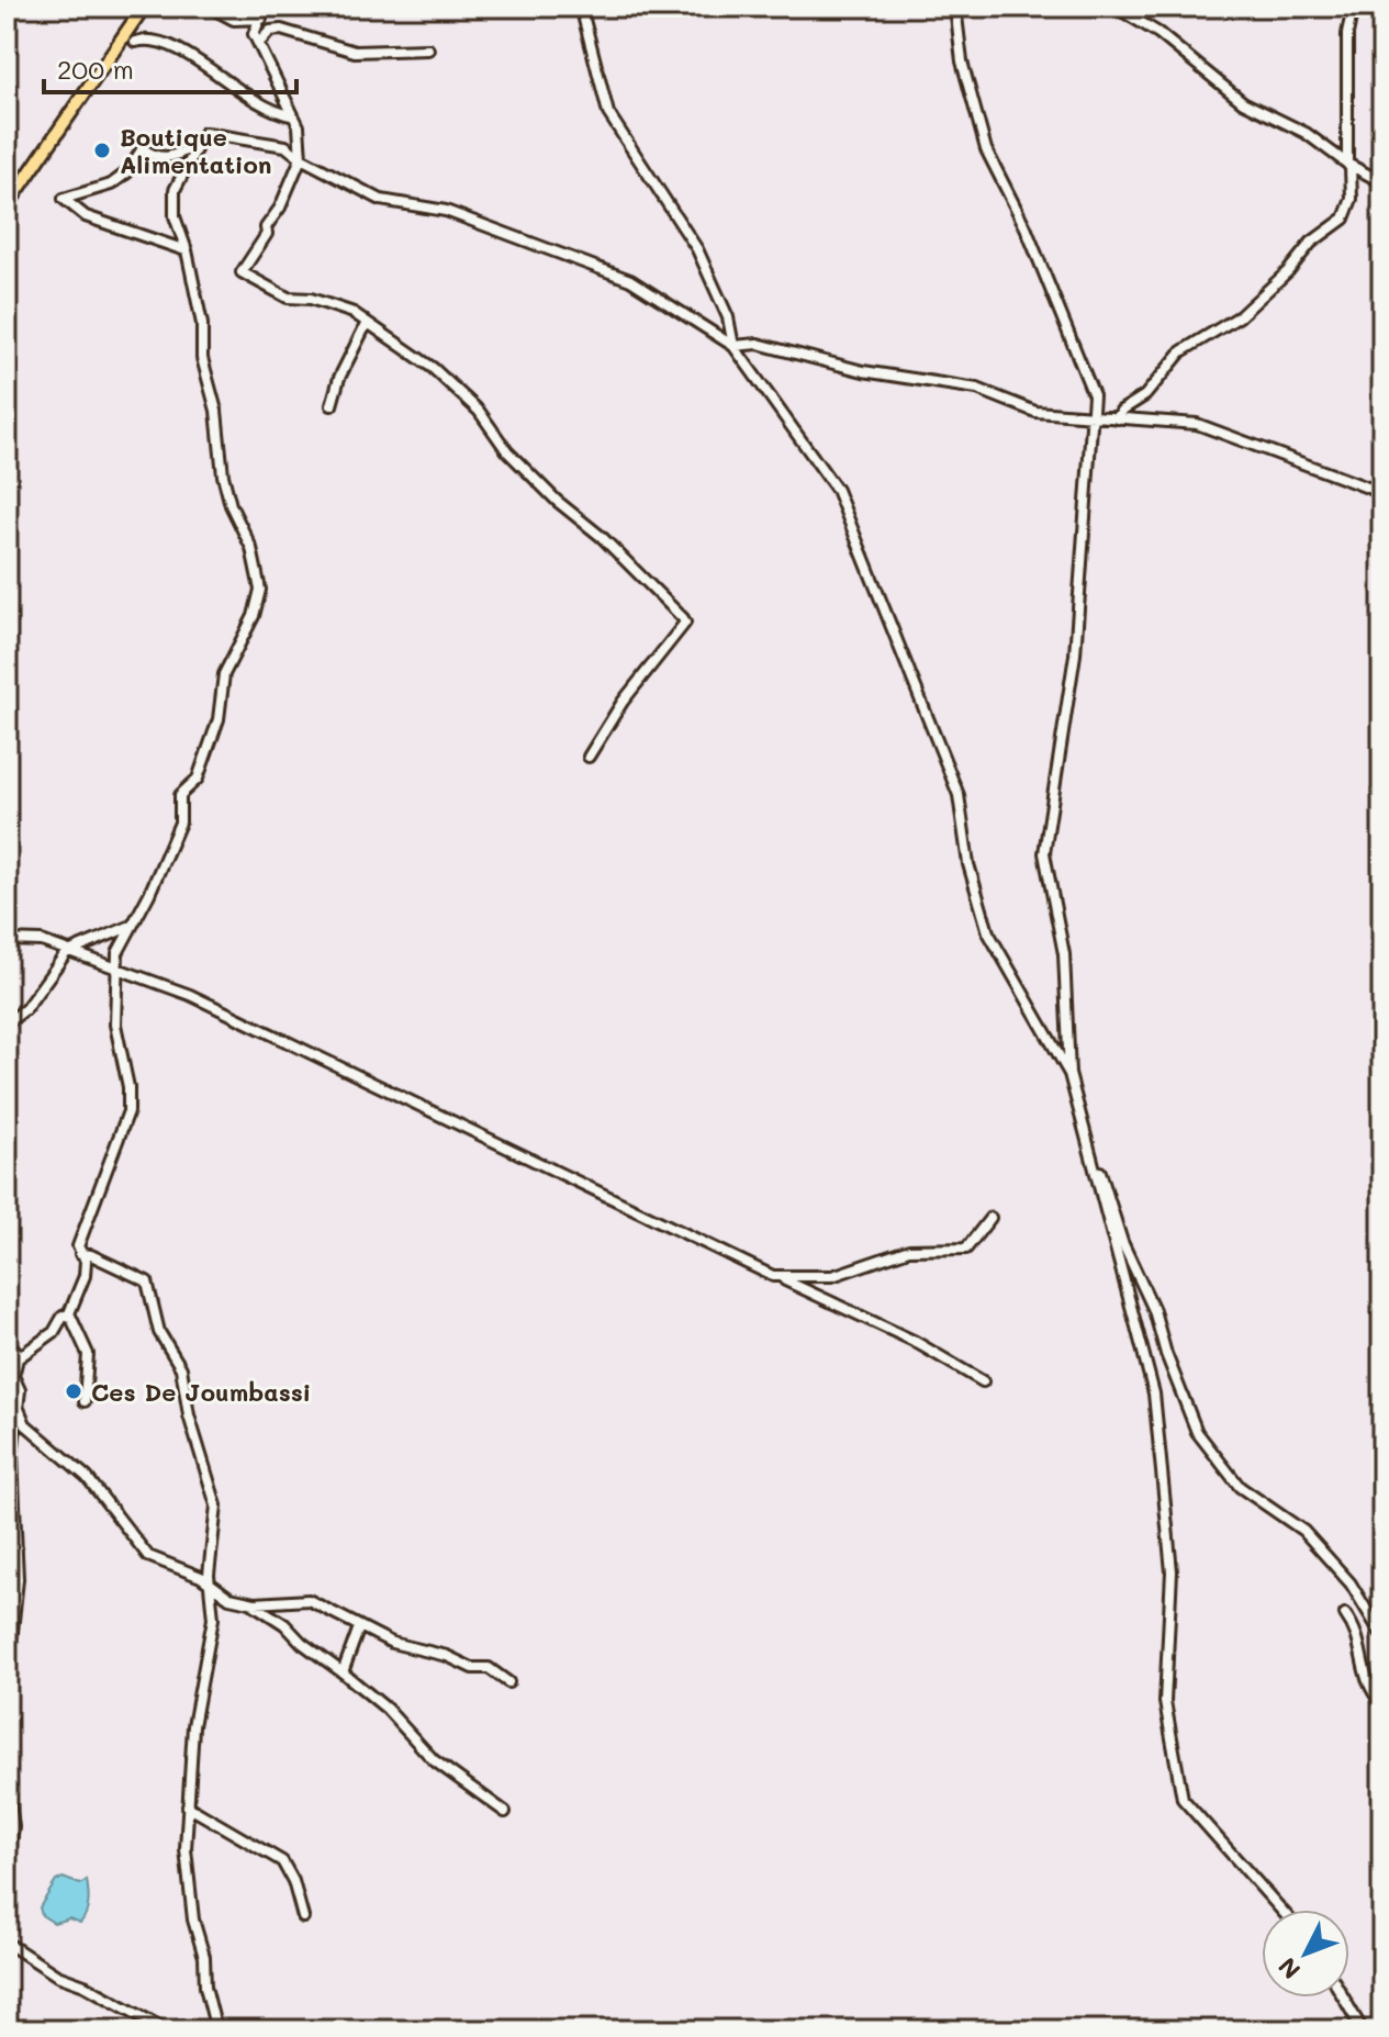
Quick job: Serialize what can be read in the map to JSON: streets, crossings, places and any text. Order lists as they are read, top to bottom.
{
  "places": ["Boutique Alimentation", "Ces De Joumbassi"],
  "scale_bar": "200 m",
  "north": "bottom left"
}
